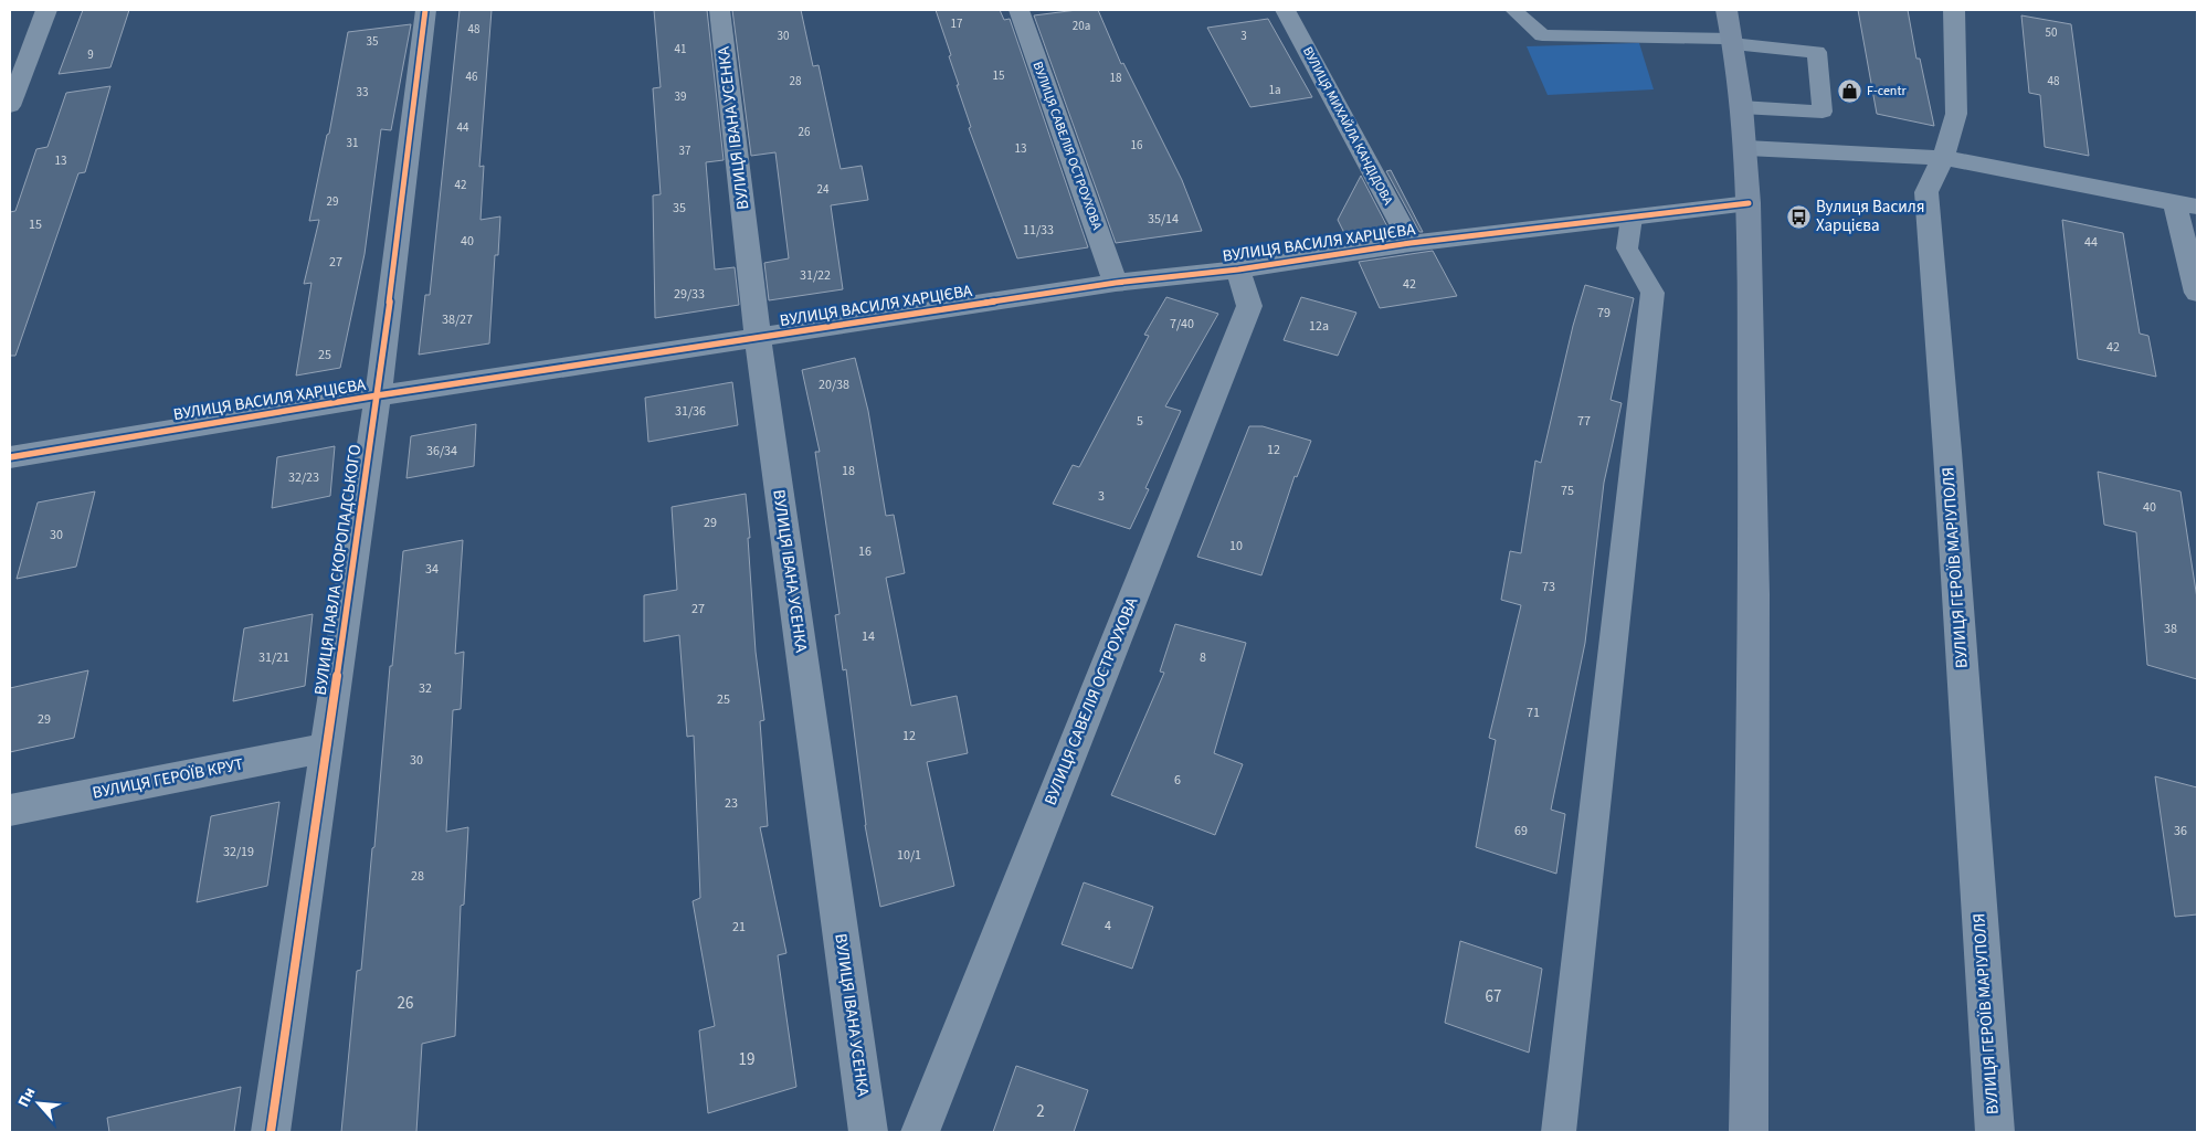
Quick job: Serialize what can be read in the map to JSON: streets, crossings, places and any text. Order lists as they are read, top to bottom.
{
  "streets": {
    "street": [
      "ВУЛИЦЯ МИХАЙЛА КАНДІДОВА",
      "ВУЛИЦЯ ІВАНА УСЕНКА",
      "ВУЛИЦЯ САВЕЛІЯ ОСТРОУХОВА",
      "ВУЛИЦЯ ВАСИЛЯ ХАРЦІЄВА",
      "ВУЛИЦЯ ГЕРОЇВ МАРІУПОЛЯ",
      "ВУЛИЦЯ ПАВЛА СКОРОПАДСЬКОГО",
      "ВУЛИЦЯ ГЕРОЇВ КРУТ"
    ]
  },
  "crossings": [
    ["ВУЛИЦЯ МИХАЙЛА КАНДІДОВА", "ВУЛИЦЯ ВАСИЛЯ ХАРЦІЄВА"],
    ["ВУЛИЦЯ ІВАНА УСЕНКА", "ВУЛИЦЯ ВАСИЛЯ ХАРЦІЄВА"],
    ["ВУЛИЦЯ САВЕЛІЯ ОСТРОУХОВА", "ВУЛИЦЯ ВАСИЛЯ ХАРЦІЄВА"],
    ["ВУЛИЦЯ ВАСИЛЯ ХАРЦІЄВА", "ВУЛИЦЯ ПАВЛА СКОРОПАДСЬКОГО"],
    ["ВУЛИЦЯ ПАВЛА СКОРОПАДСЬКОГО", "ВУЛИЦЯ ГЕРОЇВ КРУТ"]
  ],
  "places": {
    "shop": ["F-centr"],
    "bus stop": ["Вулиця Василя Харцієва"]
  },
  "house_numbers": [
    "17",
    "20а",
    "48",
    "50",
    "30",
    "3",
    "35",
    "41",
    "9",
    "15",
    "46",
    "18",
    "28",
    "48",
    "1а",
    "33",
    "39",
    "44",
    "26",
    "31",
    "16",
    "13",
    "37",
    "13",
    "42",
    "24",
    "29",
    "35",
    "35/14",
    "15",
    "11/33",
    "40",
    "44",
    "27",
    "31/22",
    "42",
    "29/33",
    "79",
    "38/27",
    "7/40",
    "12а",
    "42",
    "25",
    "20/38",
    "31/36",
    "5",
    "77",
    "12",
    "36/34",
    "18",
    "32/23",
    "75",
    "3",
    "40",
    "29",
    "30",
    "10",
    "16",
    "34",
    "73",
    "27",
    "38",
    "14",
    "31/21",
    "8",
    "32",
    "25",
    "71",
    "29",
    "12",
    "30",
    "6",
    "23",
    "69",
    "36",
    "32/19",
    "10/1",
    "28",
    "4",
    "21",
    "67",
    "26",
    "19",
    "2"
  ],
  "north": "top left"
}
